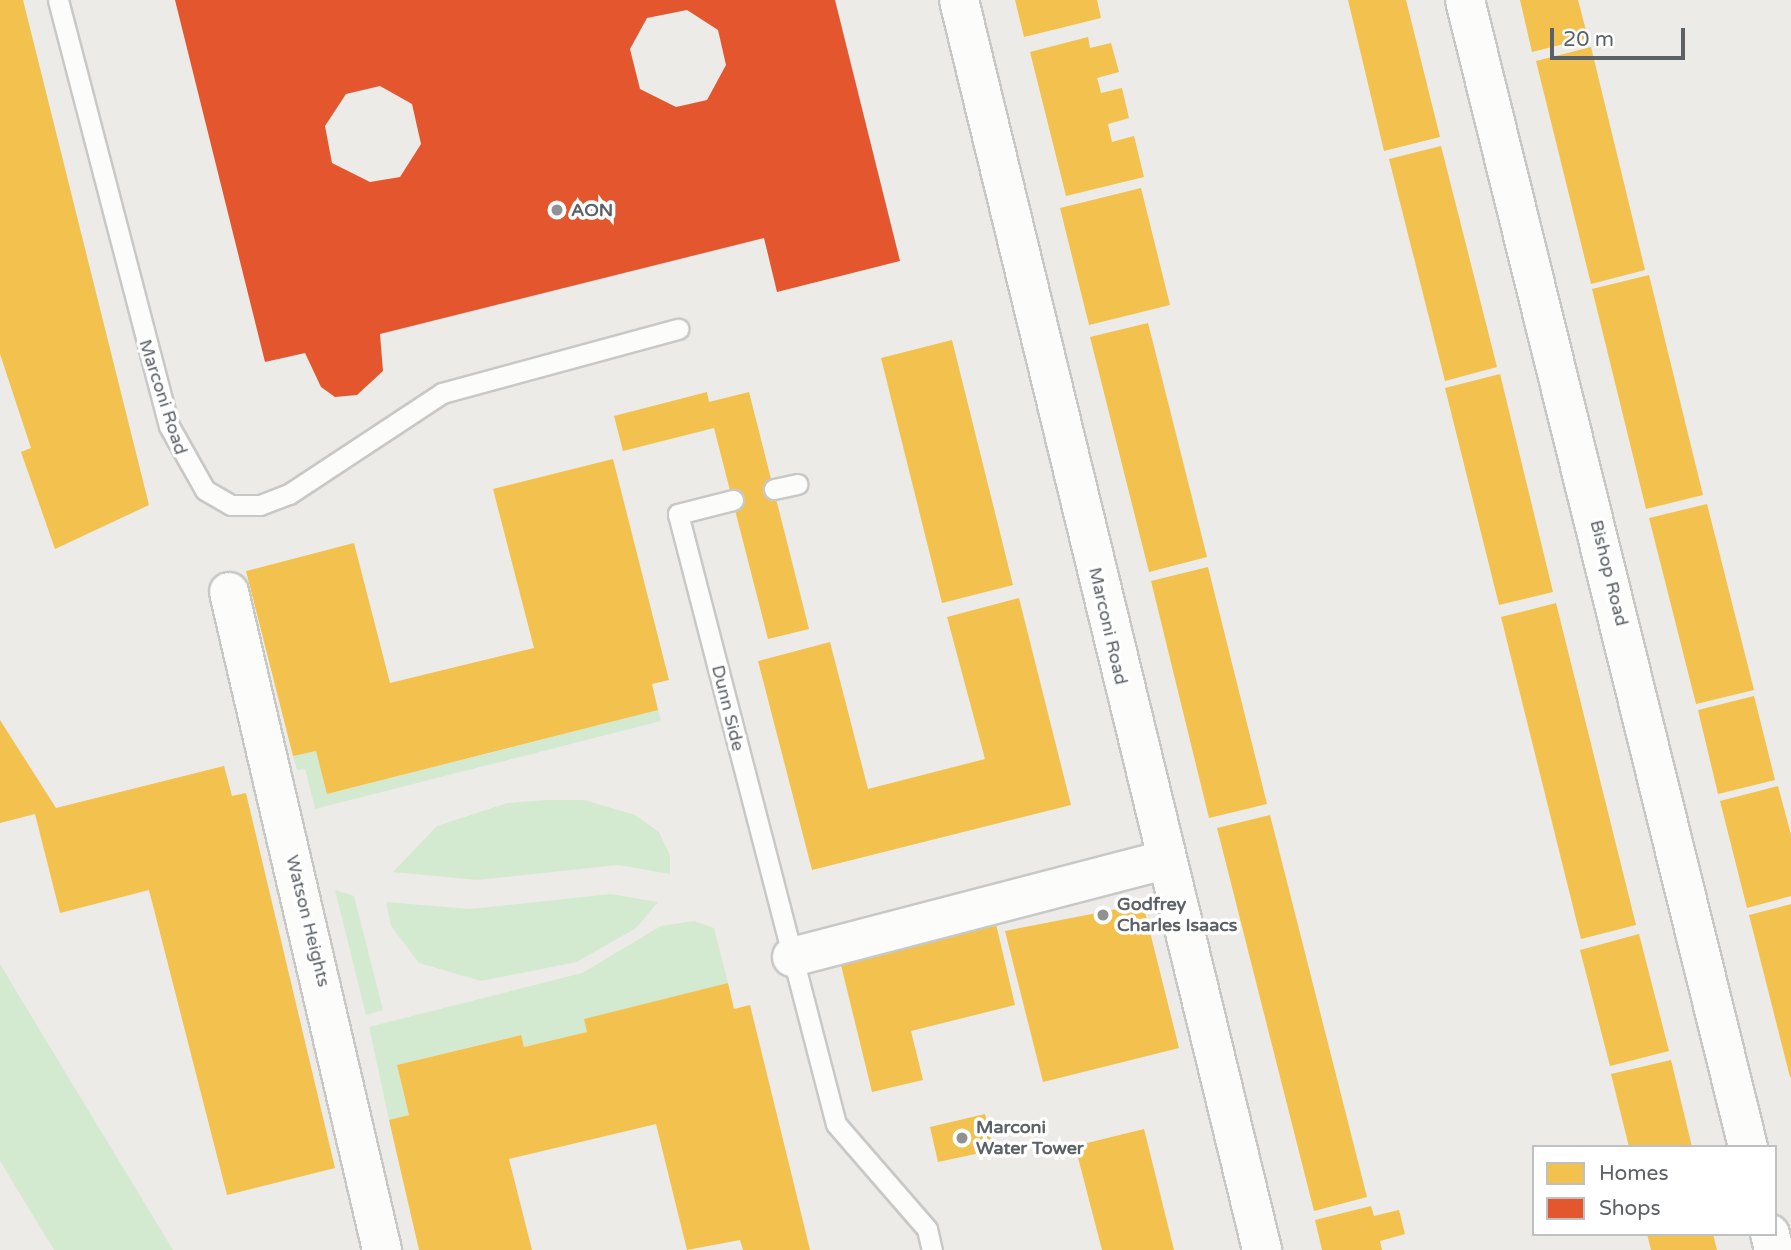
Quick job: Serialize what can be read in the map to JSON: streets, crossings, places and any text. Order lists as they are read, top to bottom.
{
  "streets": {
    "street": ["Marconi Road", "Bishop Road", "Watson Heights"],
    "lane": ["Dunn Side"]
  },
  "places": ["AON", "Godfrey Charles Isaacs", "Marconi Water Tower"],
  "legend": ["Homes", "Shops"],
  "scale_bar": "20 m"
}
